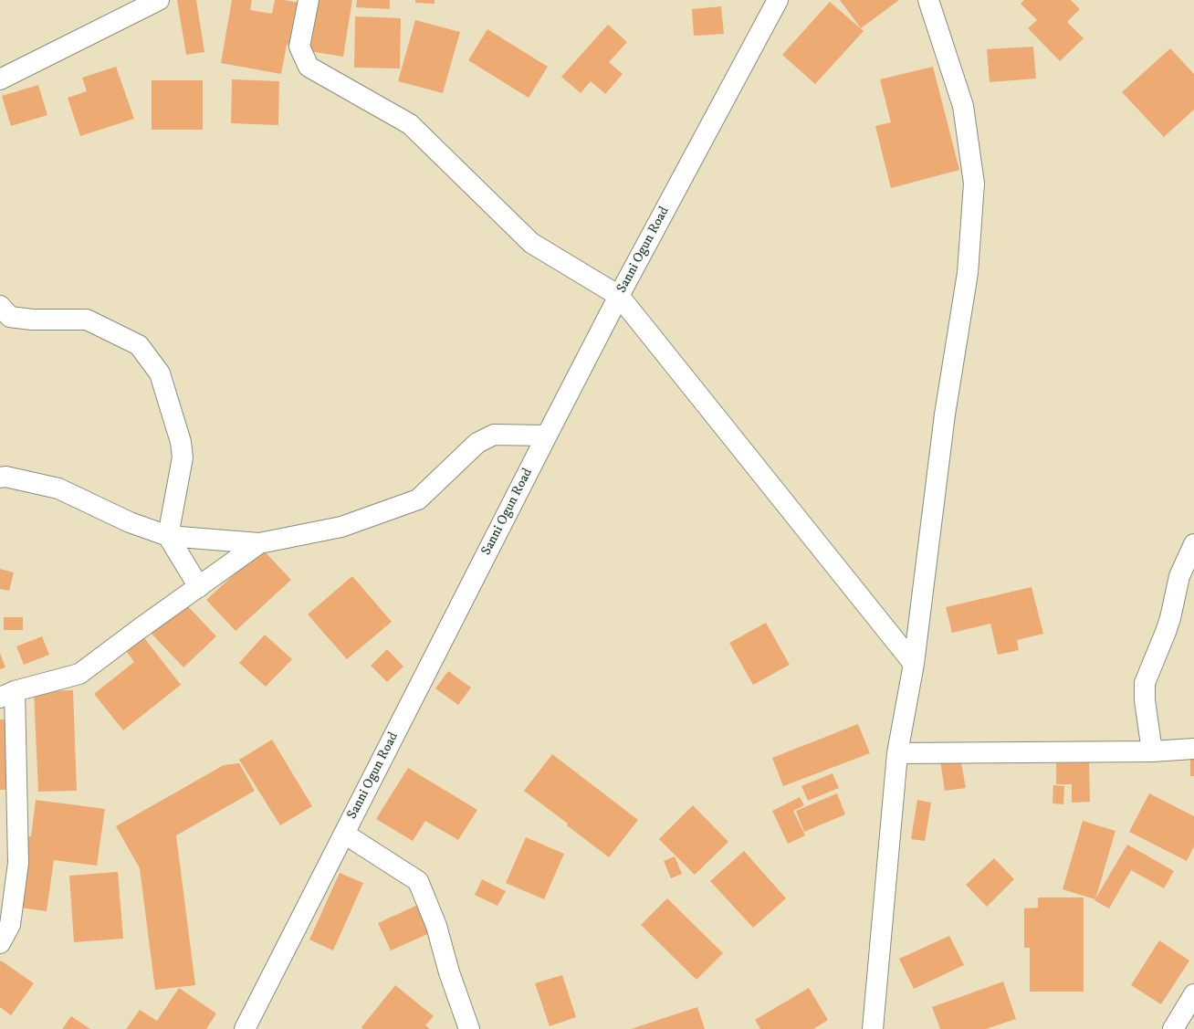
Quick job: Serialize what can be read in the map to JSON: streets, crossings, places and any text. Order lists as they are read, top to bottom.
{
  "streets": {
    "street": ["Sanni Ogun Road"]
  }
}
